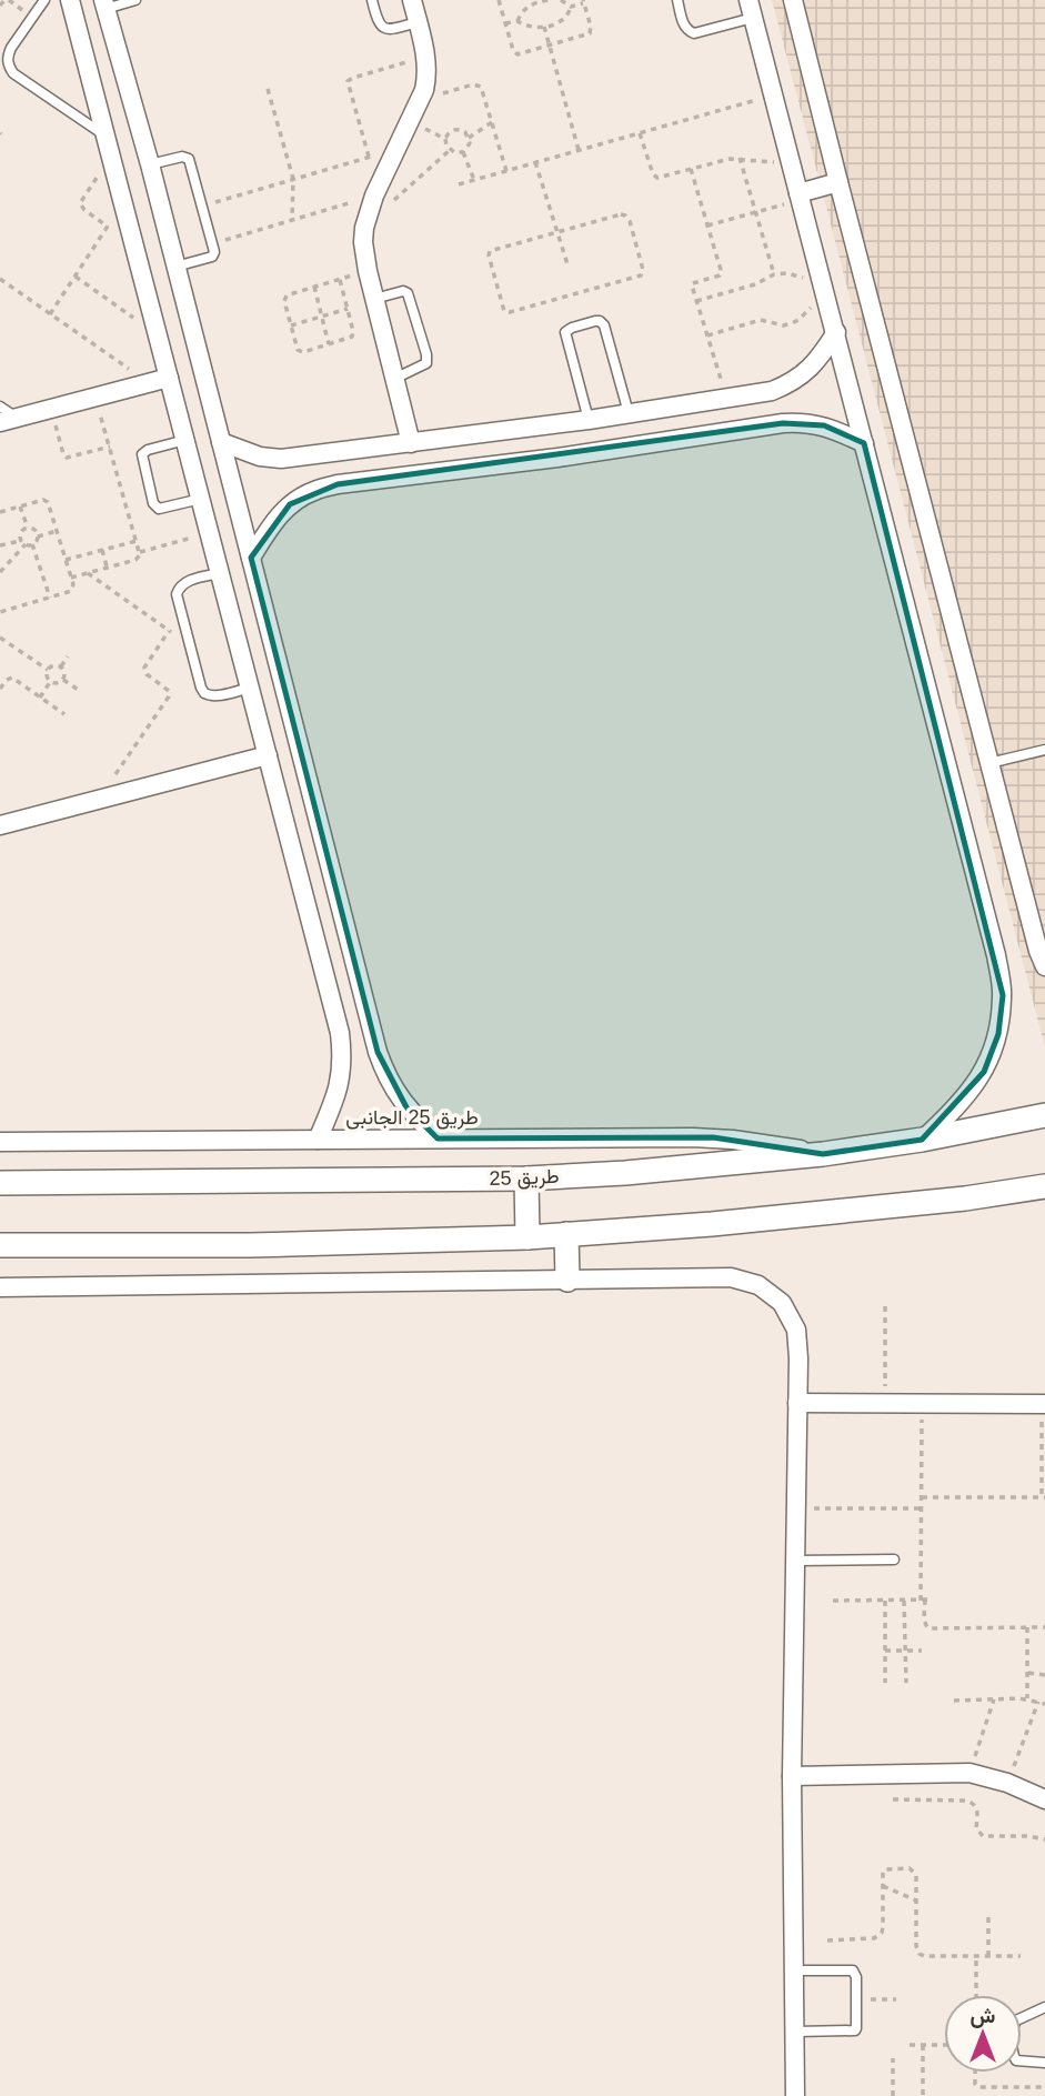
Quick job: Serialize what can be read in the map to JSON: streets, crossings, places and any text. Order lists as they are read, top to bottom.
{
  "streets": {
    "street": ["طريق 25 الجانبى", "طريق 25"]
  },
  "crossings": [
    ["طريق 25 الجانبى", "طريق 25"]
  ],
  "north": "top"
}
